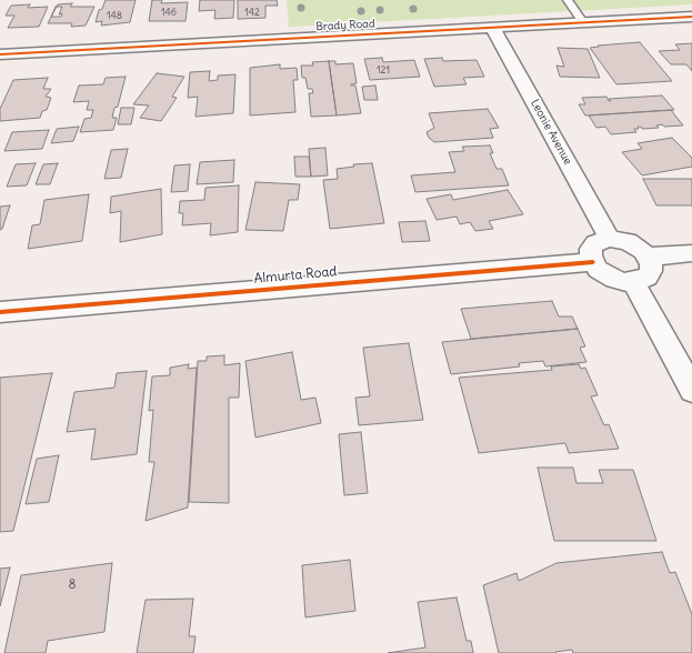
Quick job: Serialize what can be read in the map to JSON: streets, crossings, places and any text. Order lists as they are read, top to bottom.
{
  "streets": {
    "street": ["Brady Road", "Leonie Avenue", "Almurta Road"]
  },
  "crossings": [
    ["Brady Road", "Leonie Avenue"],
    ["Leonie Avenue", "Almurta Road"]
  ],
  "house_numbers": [
    "146",
    "142",
    "148",
    "121",
    "8"
  ]
}
